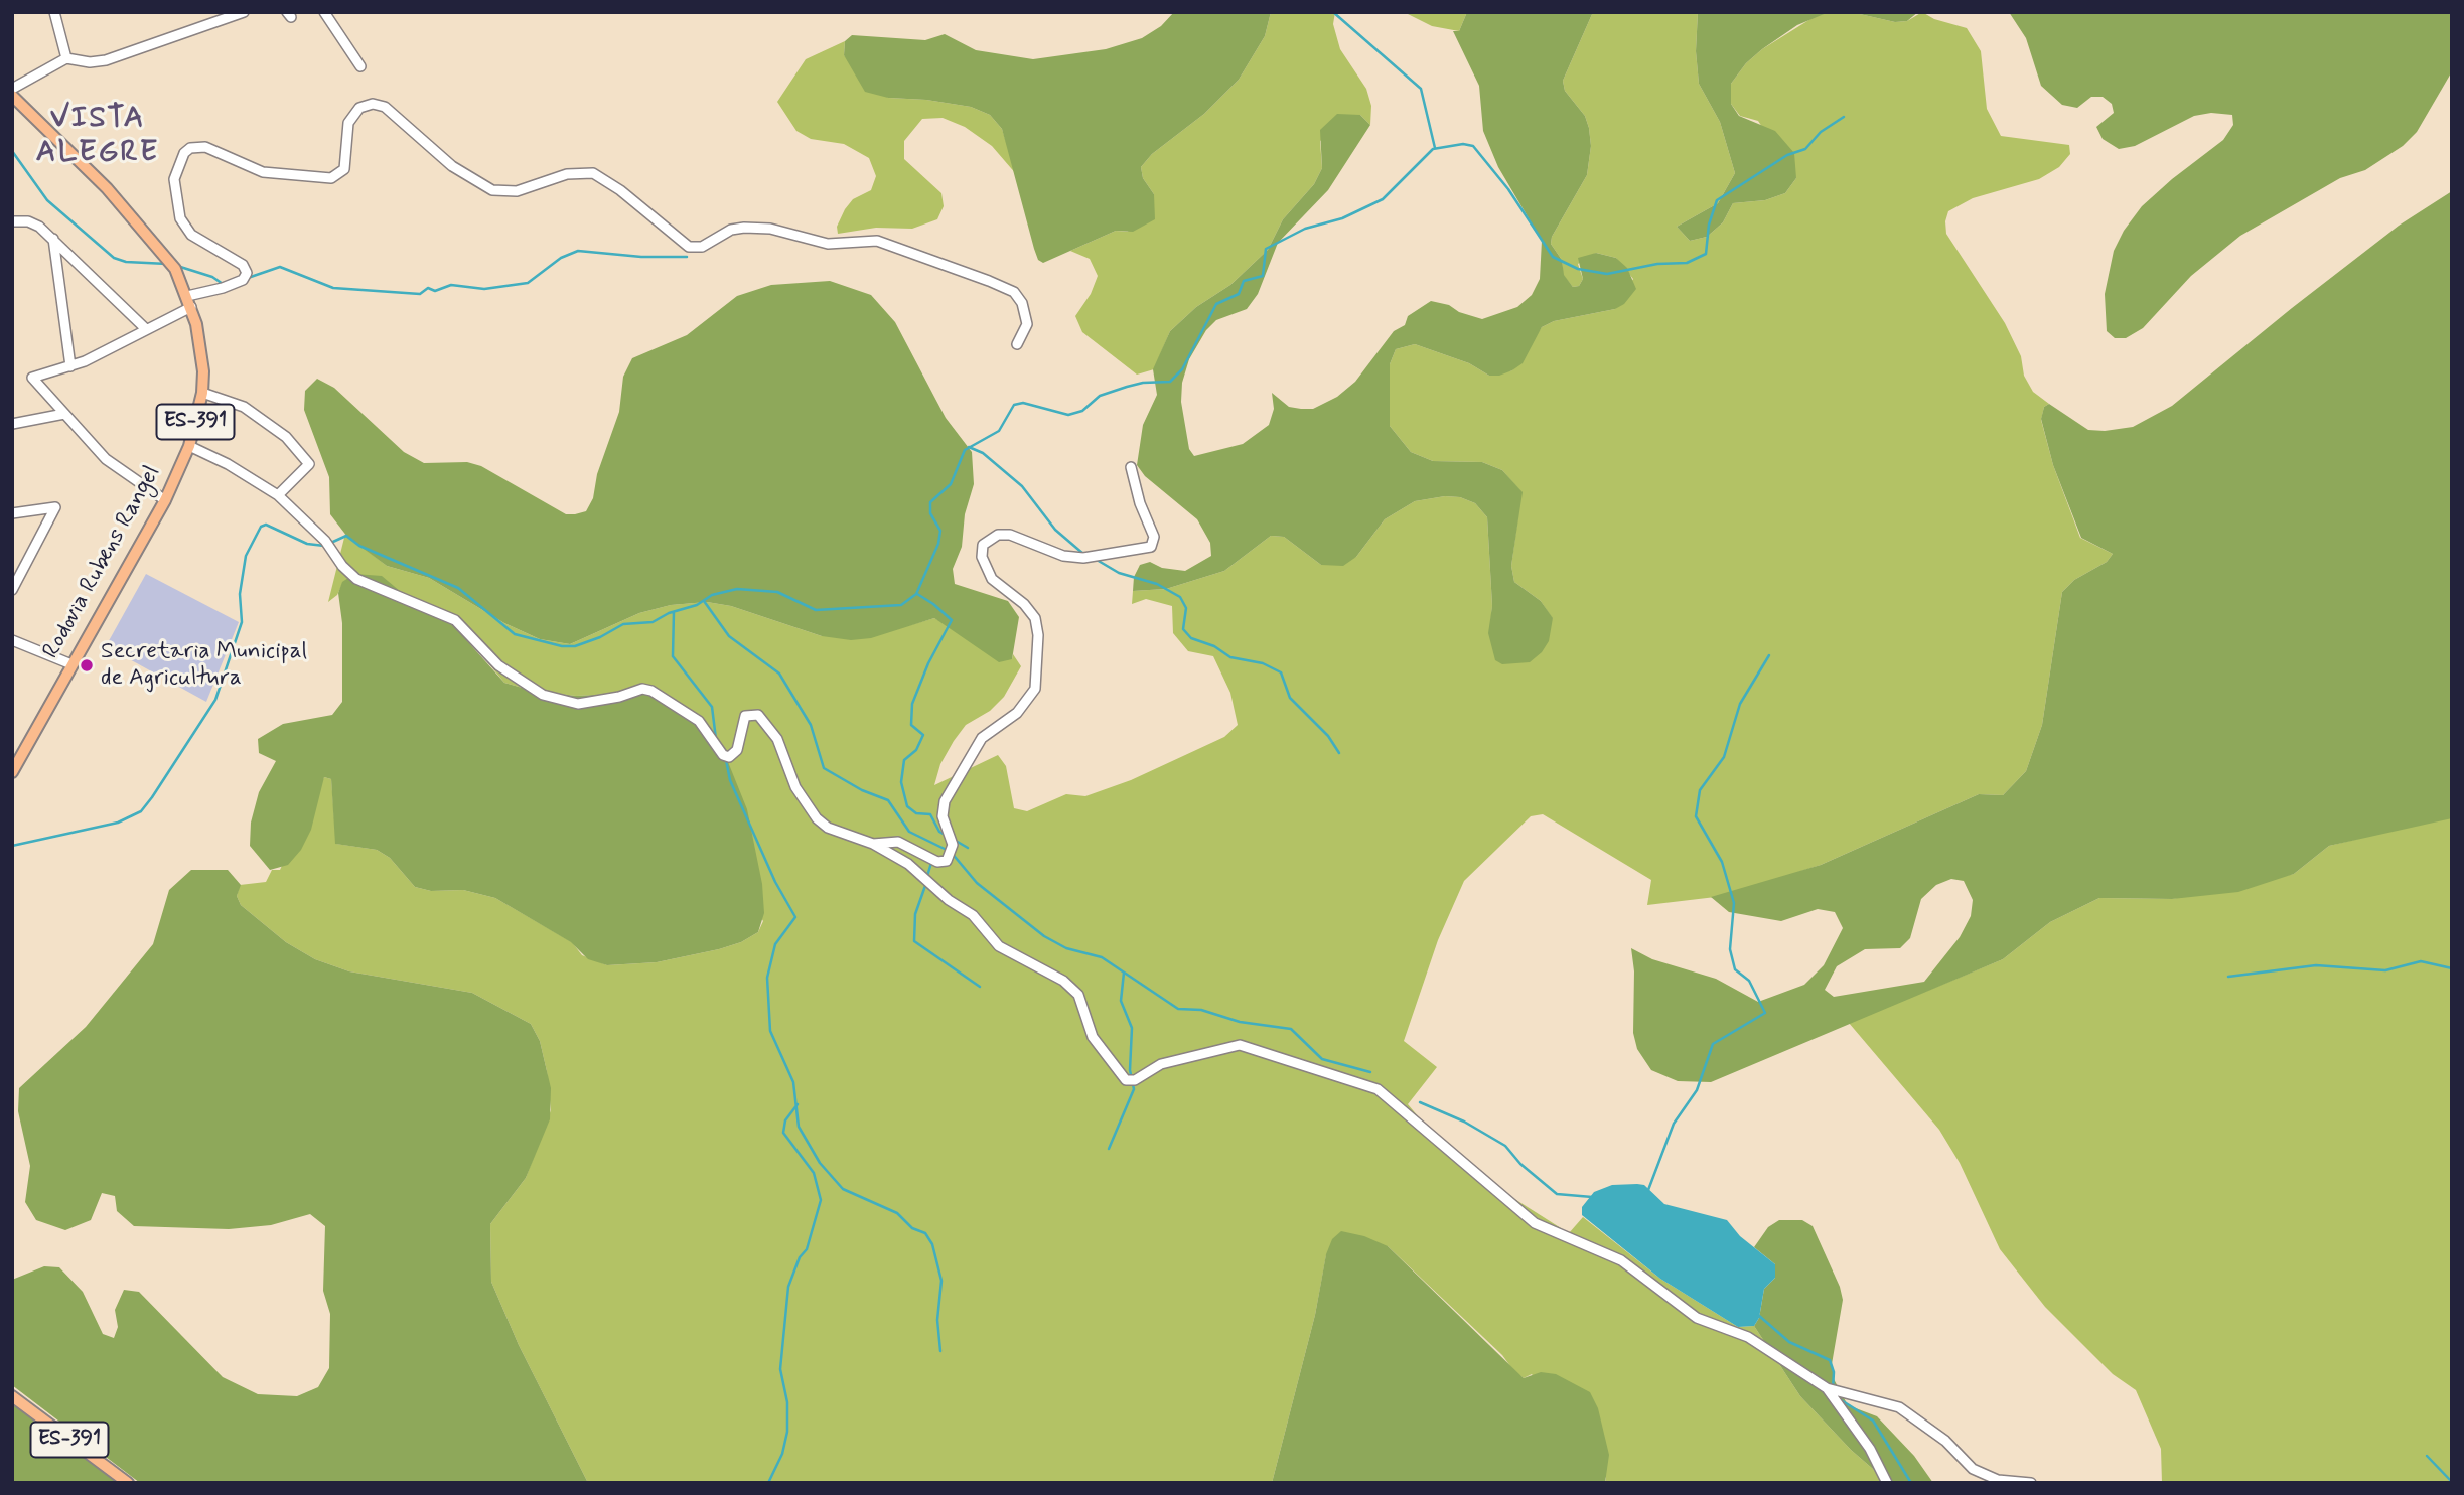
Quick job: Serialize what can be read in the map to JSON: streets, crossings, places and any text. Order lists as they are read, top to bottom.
{
  "streets": {
    "main road": ["ES-391", "Rodovia Rubens Rangel"]
  },
  "districts": ["VISTA ALEGRE"],
  "places": ["Secretaria Municipal de Agricultura"]
}
